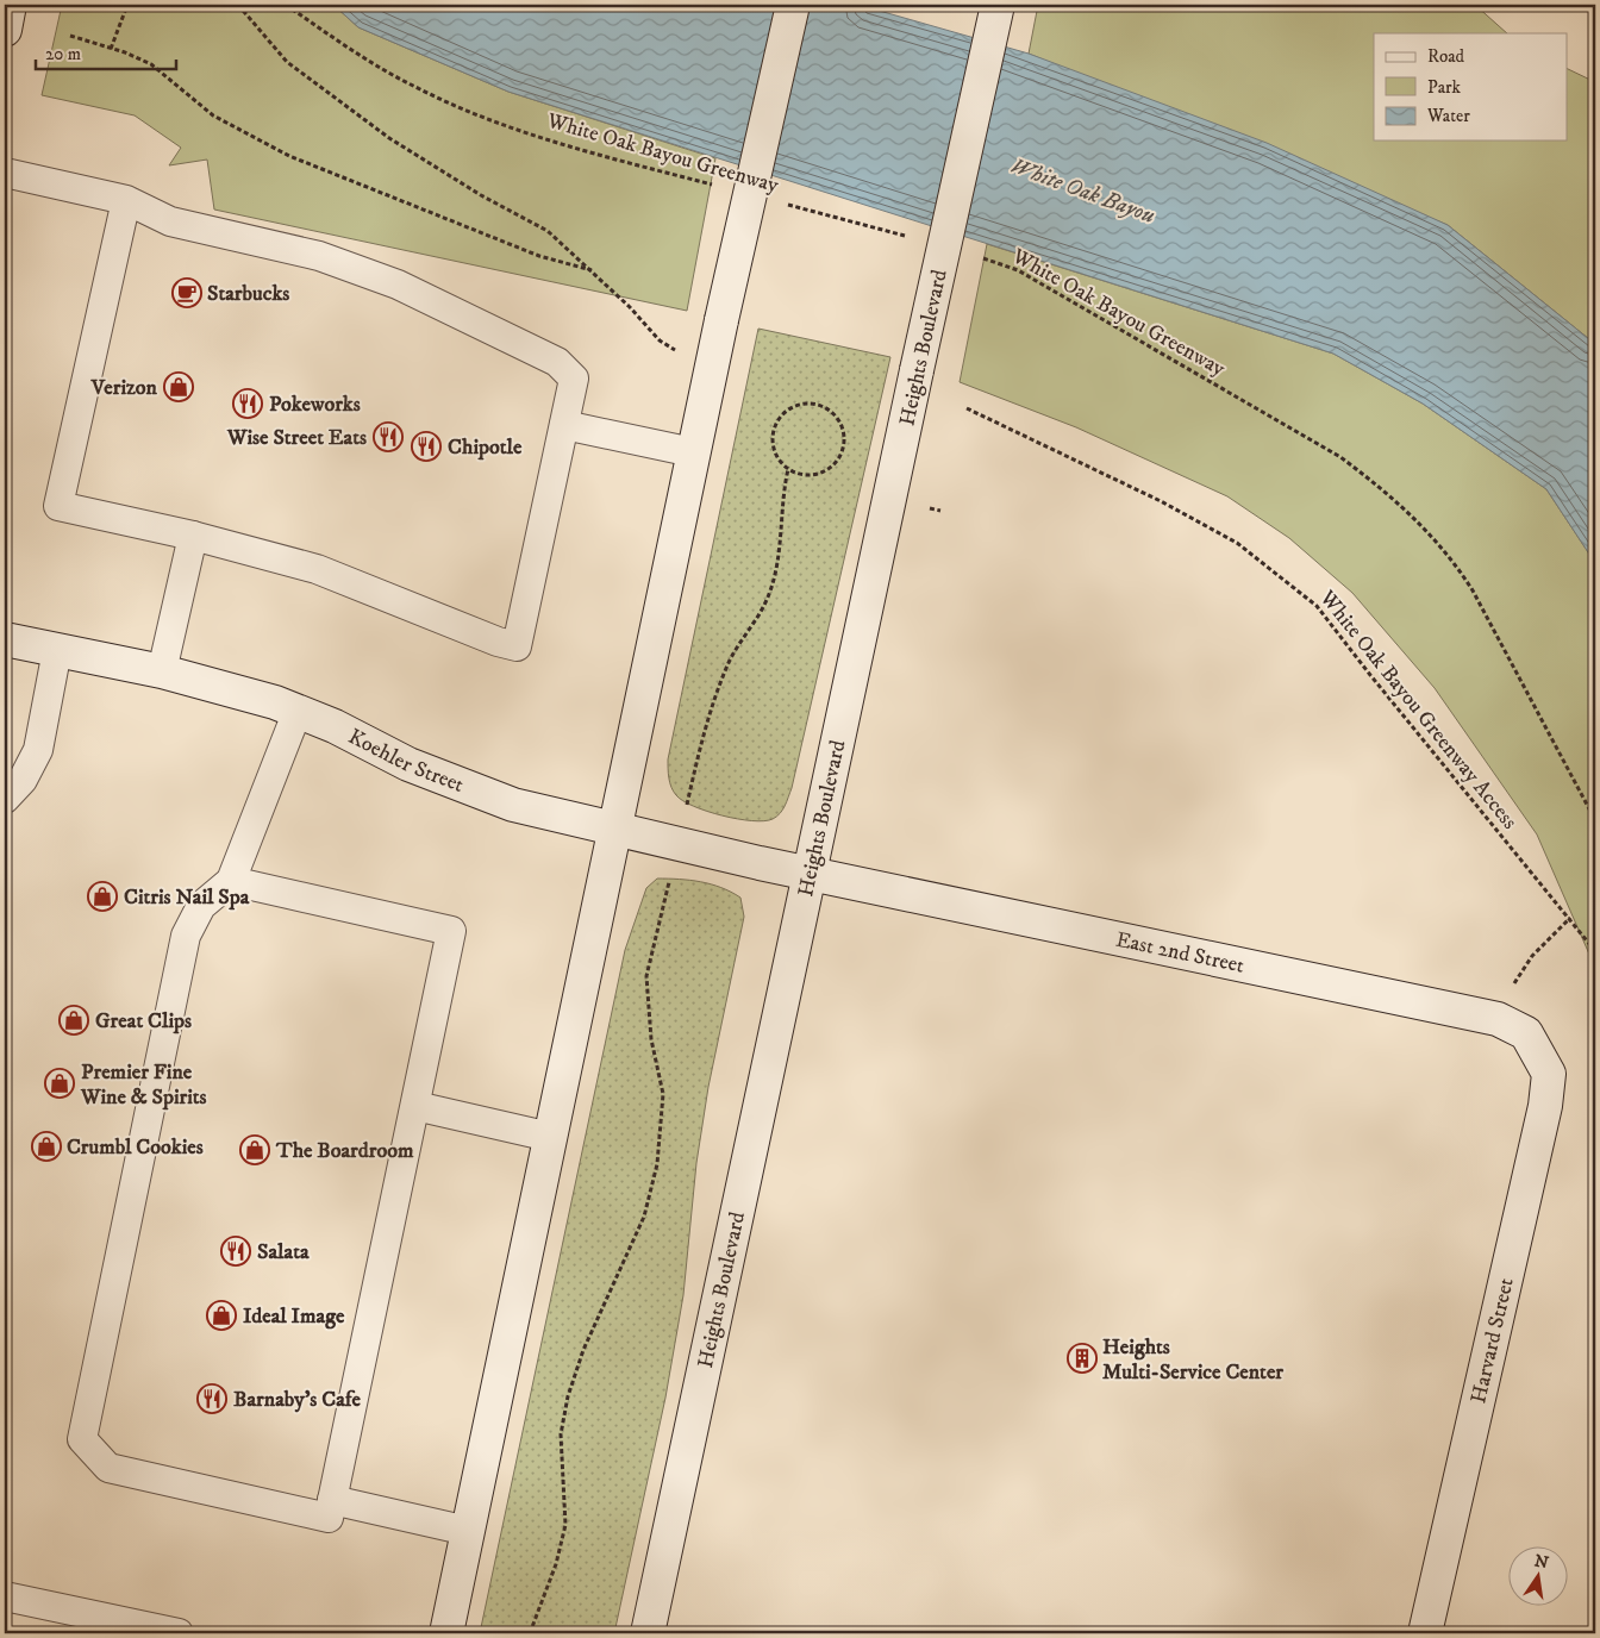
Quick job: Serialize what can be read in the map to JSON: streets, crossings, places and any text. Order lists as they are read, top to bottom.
{
  "streets": {
    "main road": [
      "Heights Boulevard",
      "Koehler Street",
      "East 2nd Street",
      "Harvard Street"
    ],
    "path": ["White Oak Bayou Greenway", "White Oak Bayou Greenway Access"]
  },
  "crossings": [
    ["Heights Boulevard", "Koehler Street"],
    ["Heights Boulevard", "East 2nd Street"],
    ["Koehler Street", "East 2nd Street"],
    ["East 2nd Street", "Harvard Street"]
  ],
  "water": ["White Oak Bayou"],
  "places": {
    "cafe": ["Starbucks"],
    "shop": [
      "Verizon",
      "Citris Nail Spa",
      "Great Clips",
      "Premier Fine Wine & Spirits",
      "Crumbl Cookies",
      "The Boardroom",
      "Ideal Image"
    ],
    "restaurant": [
      "Pokeworks",
      "Wise Street Eats",
      "Chipotle",
      "Salata",
      "Barnaby's Cafe"
    ],
    "building": ["Heights Multi-Service Center"]
  },
  "legend": ["Road", "Park", "Water"],
  "scale_bar": "20 m",
  "north": "top"
}
